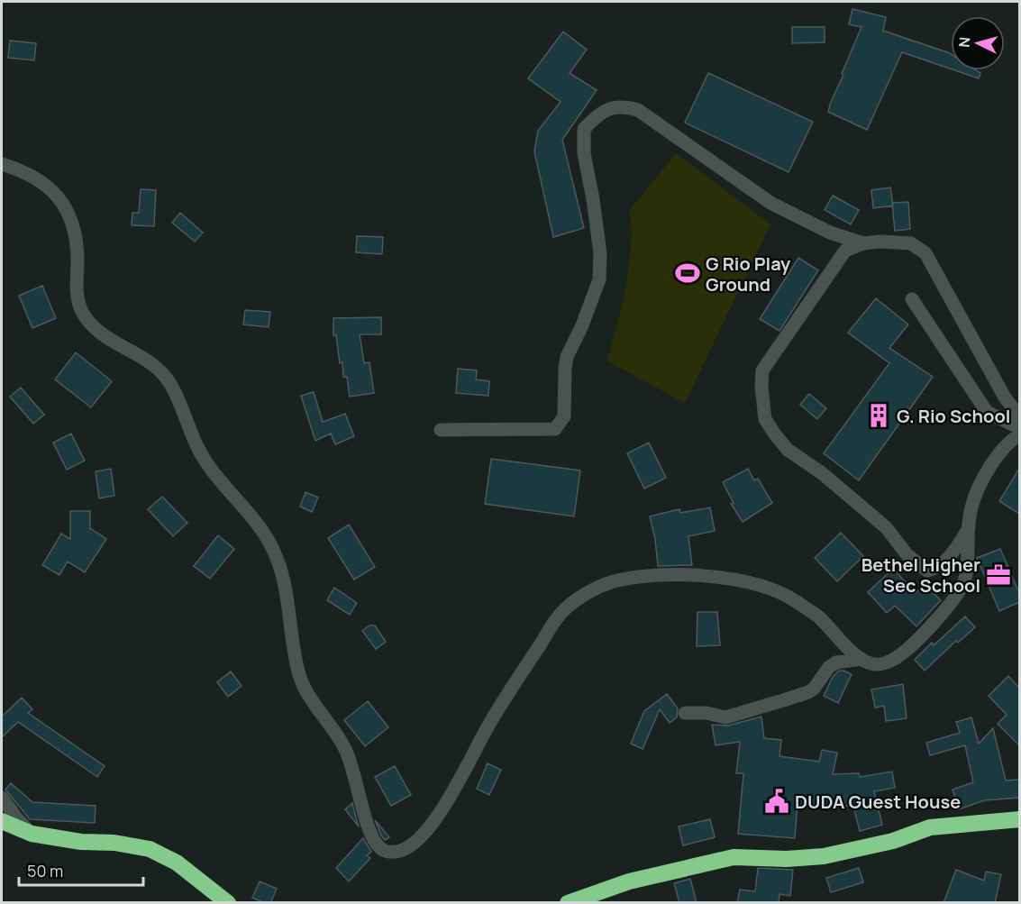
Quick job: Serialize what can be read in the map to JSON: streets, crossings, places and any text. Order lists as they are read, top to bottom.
{
  "places": {
    "sports": ["G Rio Play Ground"],
    "building": ["G. Rio School"],
    "office": ["Bethel Higher Sec School"],
    "public building": ["DUDA Guest House"]
  },
  "scale_bar": "50 m",
  "north": "left"
}
